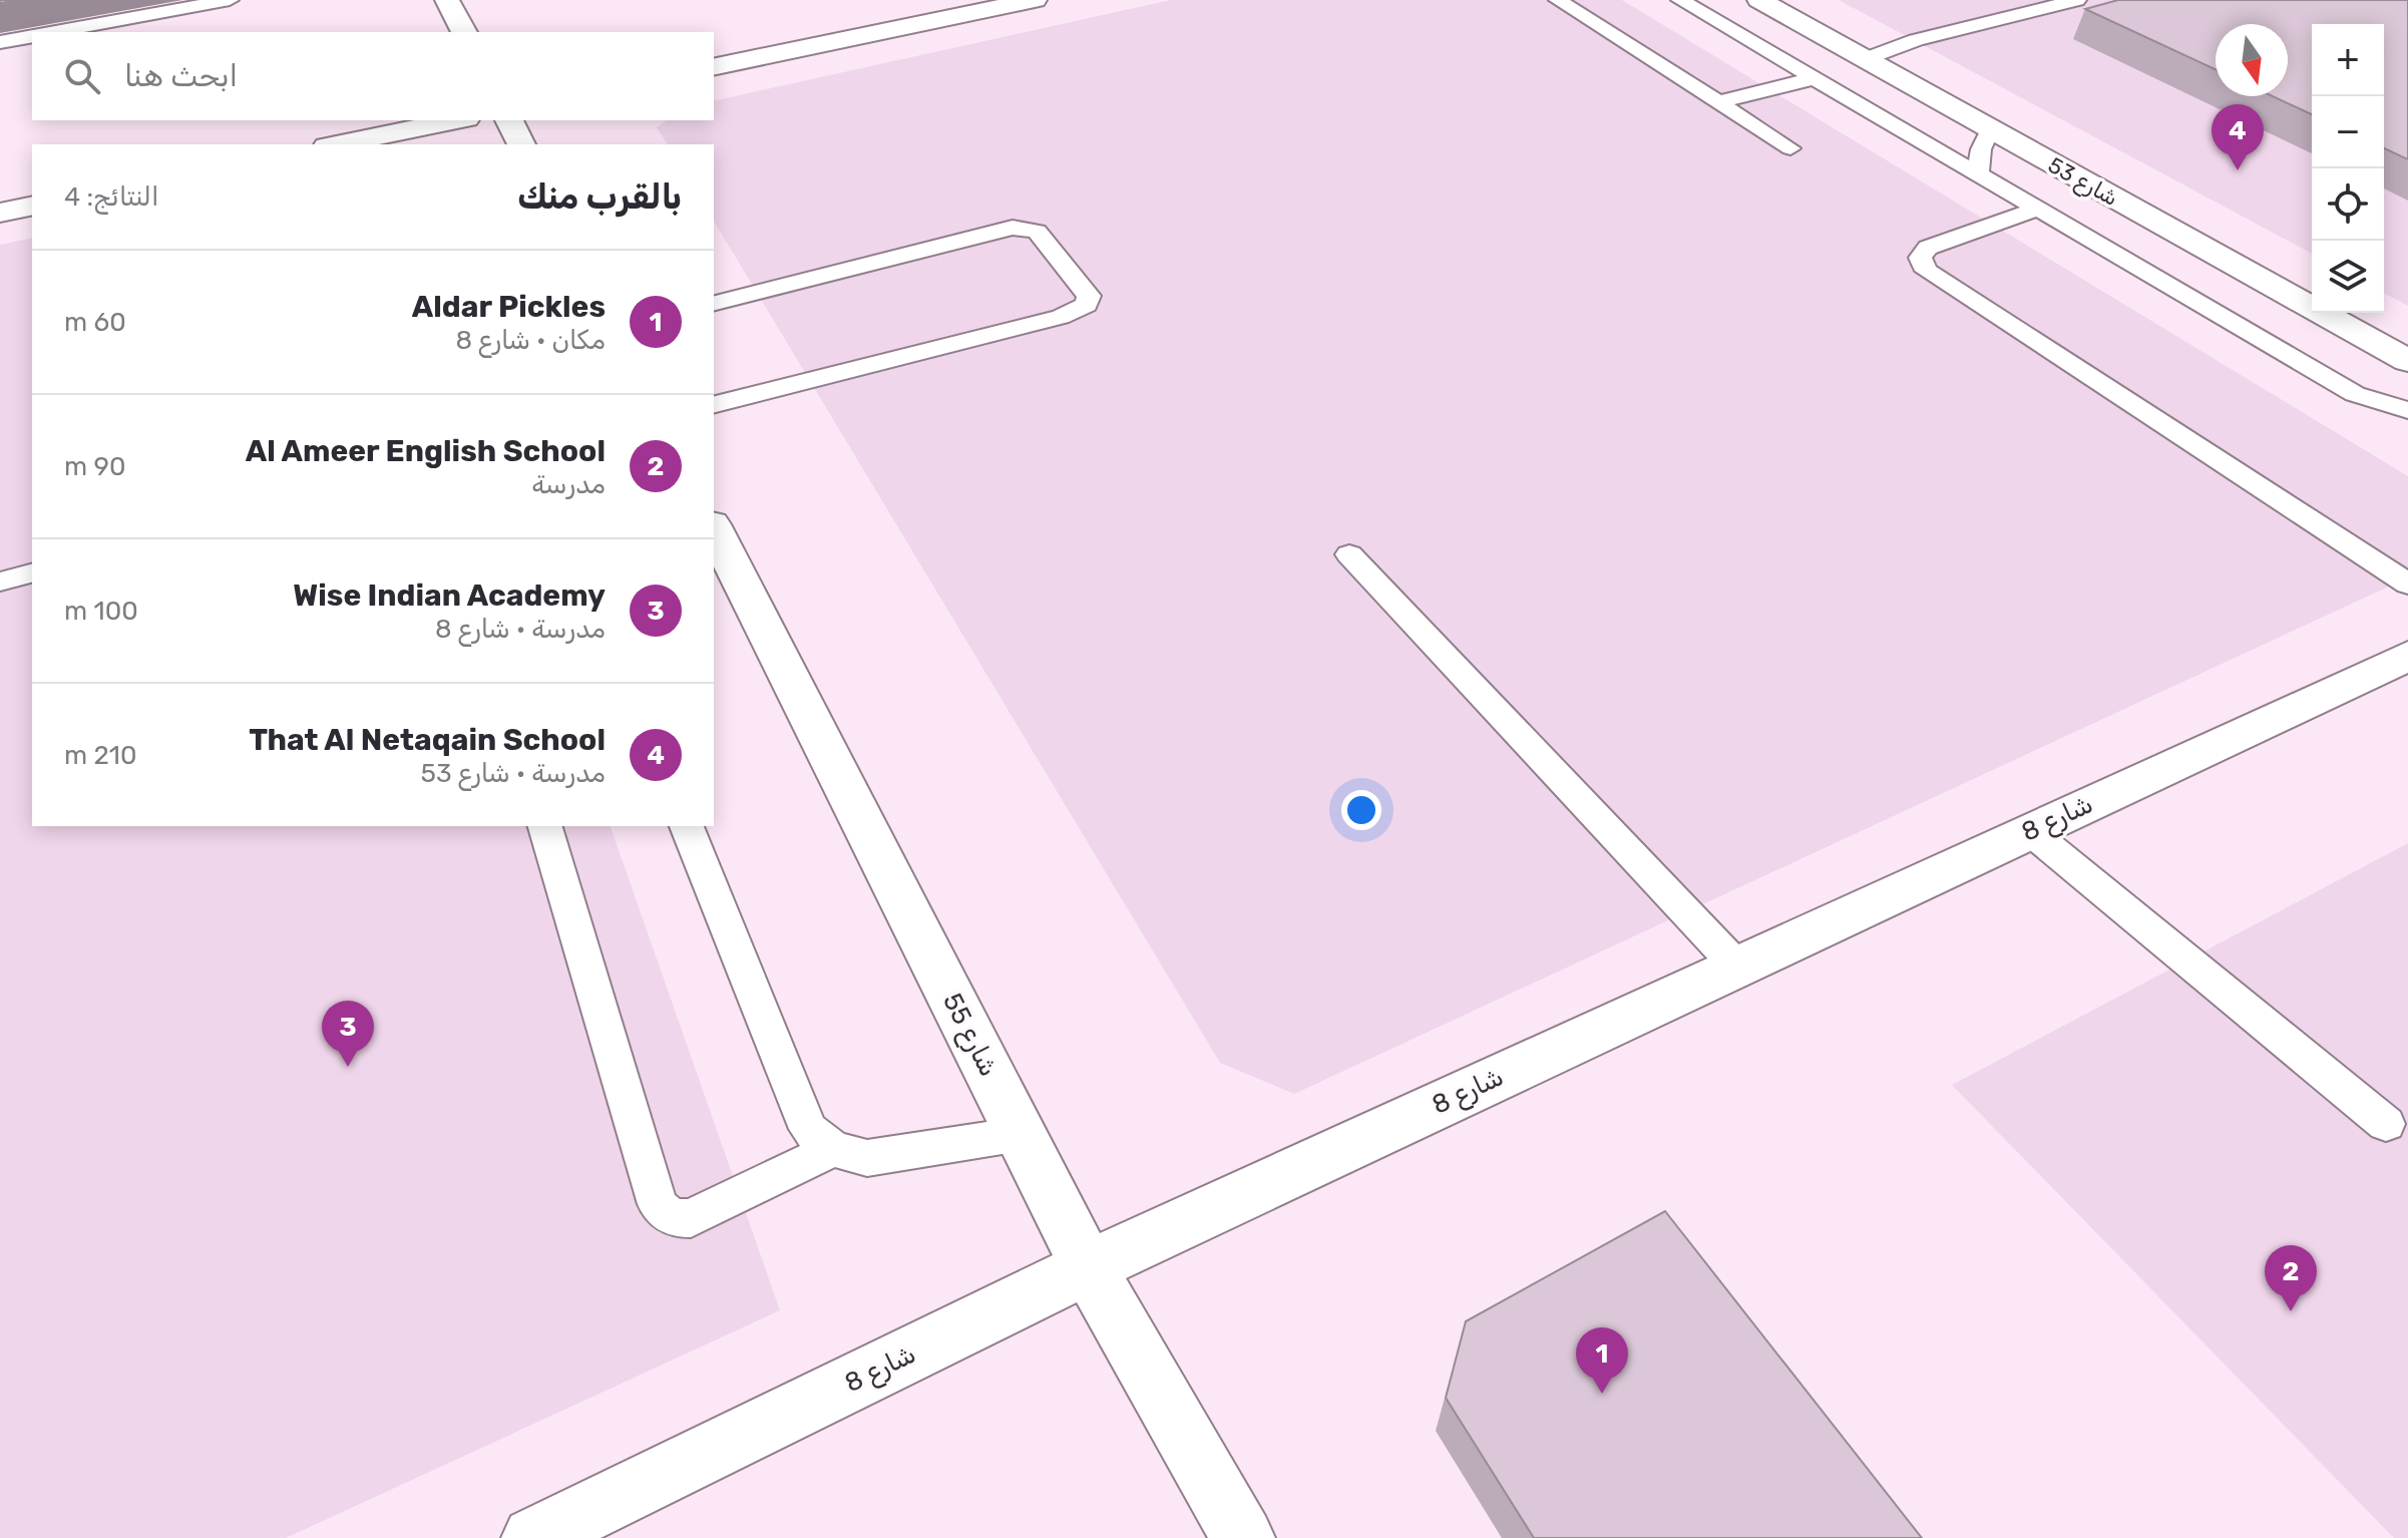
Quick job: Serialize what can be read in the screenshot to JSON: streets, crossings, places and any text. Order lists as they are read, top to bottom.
{
  "streets": {
    "street": ["شارع 53", "شارع 8", "شارع 55"]
  },
  "crossings": [
    ["شارع 8", "شارع 55"]
  ],
  "north": "bottom",
  "page": {
    "map_buttons": ["+", "−"],
    "search": "ابحث هنا",
    "pins": [
      "4",
      "3",
      "2",
      "1"
    ],
    "heading": ["بالقرب منك", "النتائج: 4"],
    "list": [
      {
        "mark": "1",
        "name": "Aldar Pickles",
        "note": "مكان · شارع 8",
        "value": "60 m"
      },
      {
        "mark": "2",
        "name": "Al Ameer English School",
        "note": "مدرسة",
        "value": "90 m"
      },
      {
        "mark": "3",
        "name": "Wise Indian Academy",
        "note": "مدرسة · شارع 8",
        "value": "100 m"
      },
      {
        "mark": "4",
        "name": "That Al Netaqain School",
        "note": "مدرسة · شارع 53",
        "value": "210 m"
      }
    ]
  }
}
